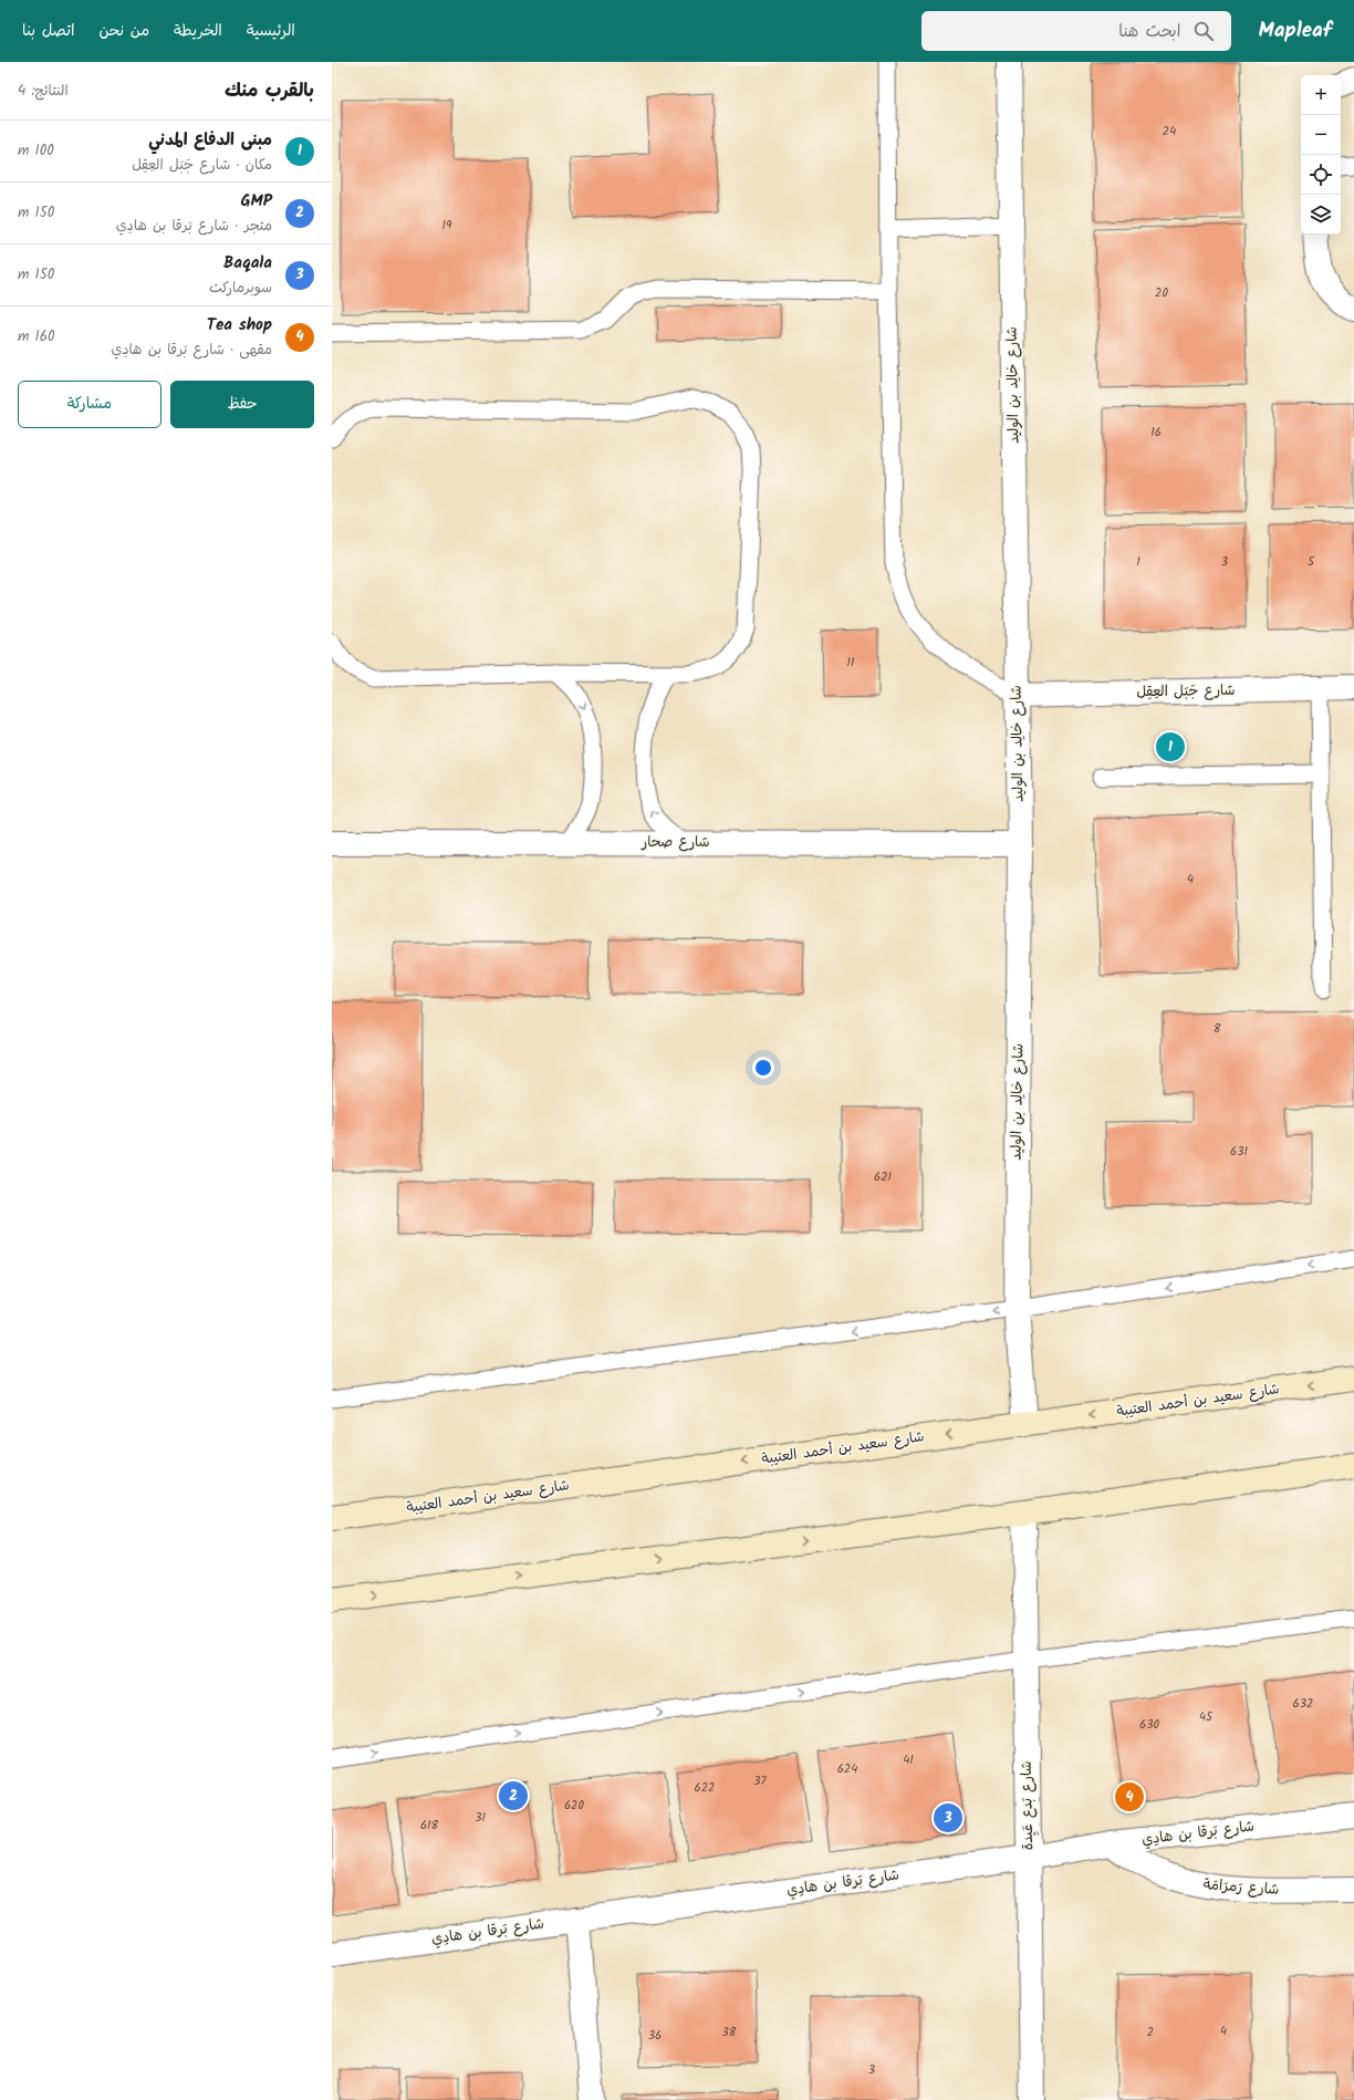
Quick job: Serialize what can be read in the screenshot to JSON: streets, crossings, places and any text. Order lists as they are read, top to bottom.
{
  "streets": {
    "main road": ["شارع سعيد بن أحمد العتيبة"],
    "street": [
      "شارع خالِد بن الوليد",
      "شارع جَبَل العِقِل",
      "شارع صحار",
      "شارع بَدع عَيِدة",
      "شارع بَرقا بن هادِي",
      "شارع رَمرَامَة"
    ]
  },
  "crossings": [
    ["شارع خالِد بن الوليد", "شارع جَبَل العِقِل"],
    ["شارع خالِد بن الوليد", "شارع صحار"],
    ["شارع خالِد بن الوليد", "شارع سعيد بن أحمد العتيبة"],
    ["شارع بَدع عَيِدة", "شارع بَرقا بن هادِي"],
    ["شارع بَرقا بن هادِي", "شارع رَمرَامَة"]
  ],
  "house_numbers": [
    "24",
    "19",
    "20",
    "16",
    "1",
    "3",
    "5",
    "11",
    "4",
    "8",
    "631",
    "621",
    "632",
    "45",
    "630",
    "41",
    "624",
    "37",
    "622",
    "620",
    "31",
    "618",
    "4",
    "38",
    "2",
    "36",
    "3"
  ],
  "page": {
    "header": "Mapleaf",
    "search": "ابحث هنا",
    "nav": [
      "الرئيسية",
      "الخريطة",
      "من نحن",
      "اتصل بنا"
    ],
    "heading": ["بالقرب منك", "النتائج: 4"],
    "map_buttons": ["+", "−"],
    "list": [
      {
        "mark": "1",
        "name": "مبنى الدفاع المدني",
        "note": "مكان · شارع جَبَل العِقِل",
        "value": "100 m"
      },
      {
        "mark": "2",
        "name": "GMP",
        "note": "متجر · شارع بَرقا بن هادِي",
        "value": "150 m"
      },
      {
        "mark": "3",
        "name": "Baqala",
        "note": "سوبرماركت",
        "value": "150 m"
      },
      {
        "mark": "4",
        "name": "Tea shop",
        "note": "مقهى · شارع بَرقا بن هادِي",
        "value": "160 m"
      }
    ],
    "buttons": ["حفظ", "مشاركة"],
    "pins": [
      "1",
      "2",
      "4",
      "3"
    ]
  }
}
